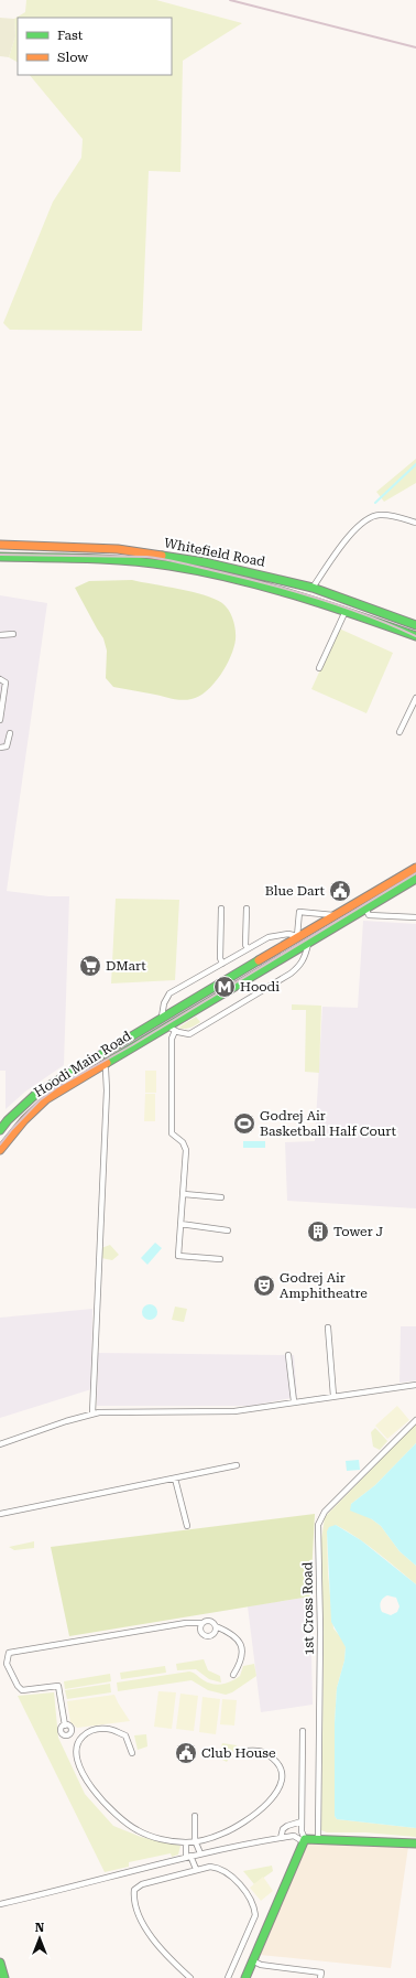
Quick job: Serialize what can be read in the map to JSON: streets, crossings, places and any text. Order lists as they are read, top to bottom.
{
  "streets": {
    "main road": ["Whitefield Road", "Hoodi Main Road"],
    "street": ["1st Cross Road"]
  },
  "places": {
    "public building": ["Blue Dart", "Club House"],
    "supermarket": ["DMart"],
    "metro station": ["Hoodi"],
    "sports": ["Godrej Air Basketball Half Court"],
    "building": ["Tower J"],
    "theatre": ["Godrej Air Amphitheatre"]
  },
  "legend": ["Fast", "Slow"],
  "north": "top"
}
